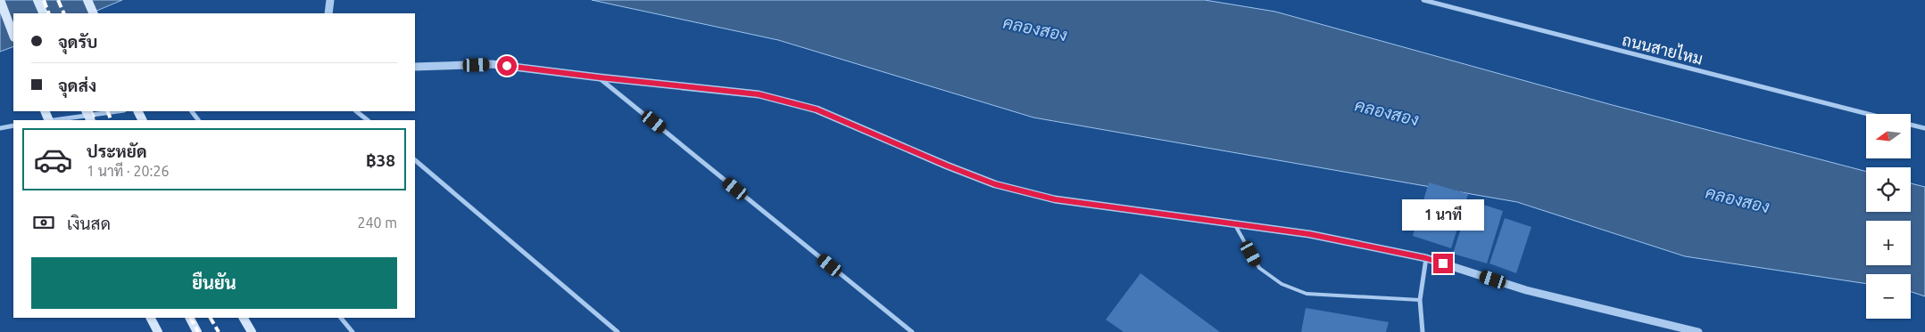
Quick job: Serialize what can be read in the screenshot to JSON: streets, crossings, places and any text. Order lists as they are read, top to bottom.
{
  "streets": {
    "street": ["ถนนสายไหม"]
  },
  "water": ["คลองสอง"],
  "north": "left",
  "page": {
    "banner": ["จุดรับ", "จุดส่ง"],
    "map_buttons": ["+", "−"],
    "list": [
      {
        "name": "ประหยัด",
        "note": "1 นาที · 20:26",
        "value": "฿38"
      }
    ],
    "pay": ["เงินสด", "240 m"],
    "bubble": "1 นาที",
    "buttons": "ยืนยัน"
  }
}
